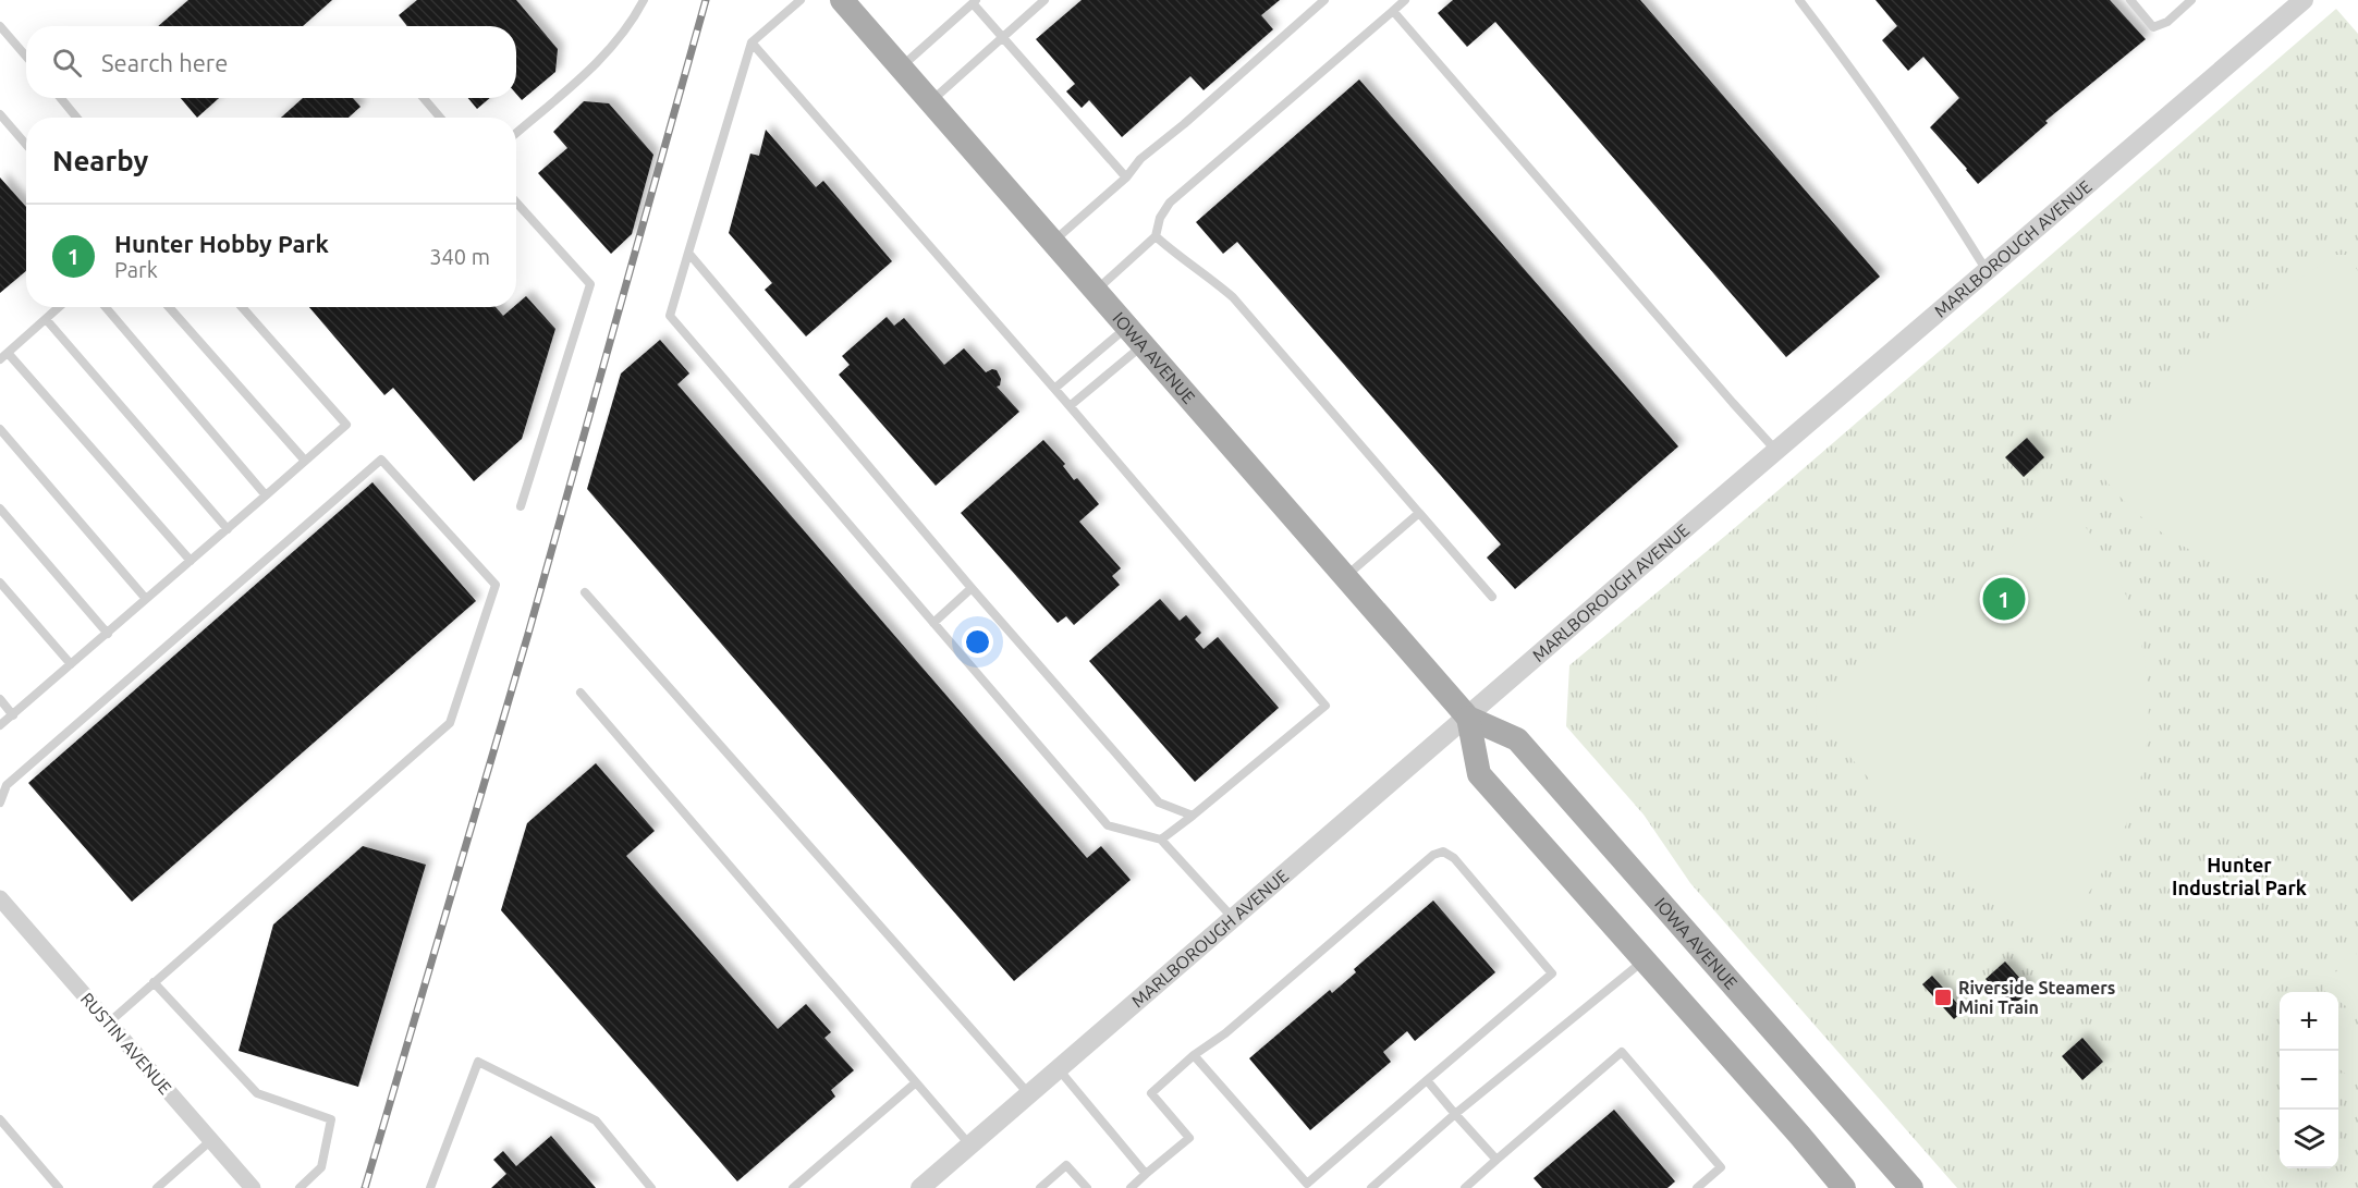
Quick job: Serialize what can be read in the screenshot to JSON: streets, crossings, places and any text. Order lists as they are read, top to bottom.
{
  "streets": {
    "main road": ["IOWA AVENUE"],
    "street": ["MARLBOROUGH AVENUE", "RUSTIN AVENUE"]
  },
  "crossings": [
    ["MARLBOROUGH AVENUE", "IOWA AVENUE"]
  ],
  "districts": ["Hunter Industrial Park"],
  "places": {
    "transit": ["Riverside Steamers Mini Train"]
  },
  "page": {
    "search": "Search here",
    "heading": "Nearby",
    "list": [
      {
        "mark": "1",
        "name": "Hunter Hobby Park",
        "note": "Park",
        "value": "340 m"
      }
    ],
    "pins": "1",
    "map_buttons": ["+", "−"]
  }
}
